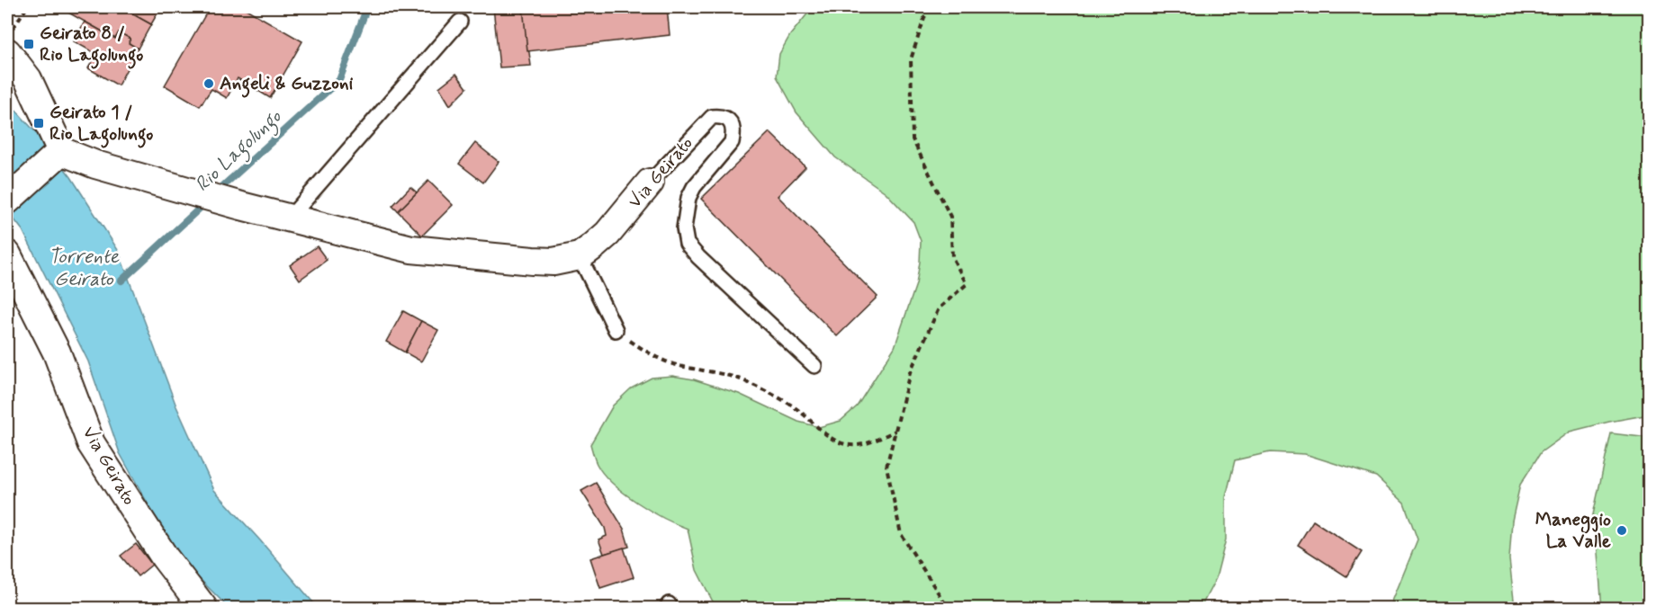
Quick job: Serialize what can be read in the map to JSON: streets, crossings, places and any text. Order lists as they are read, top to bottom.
{
  "streets": {
    "street": ["Via Geirato"]
  },
  "water": ["Rio Lagolungo", "Torrente Geirato"],
  "places": {
    "transit": ["Geirato 8 / Rio Lagolungo", "Geirato 1 / Rio Lagolungo"],
    "other": ["Angeli & Guzzoni", "Maneggio La Valle"]
  }
}
